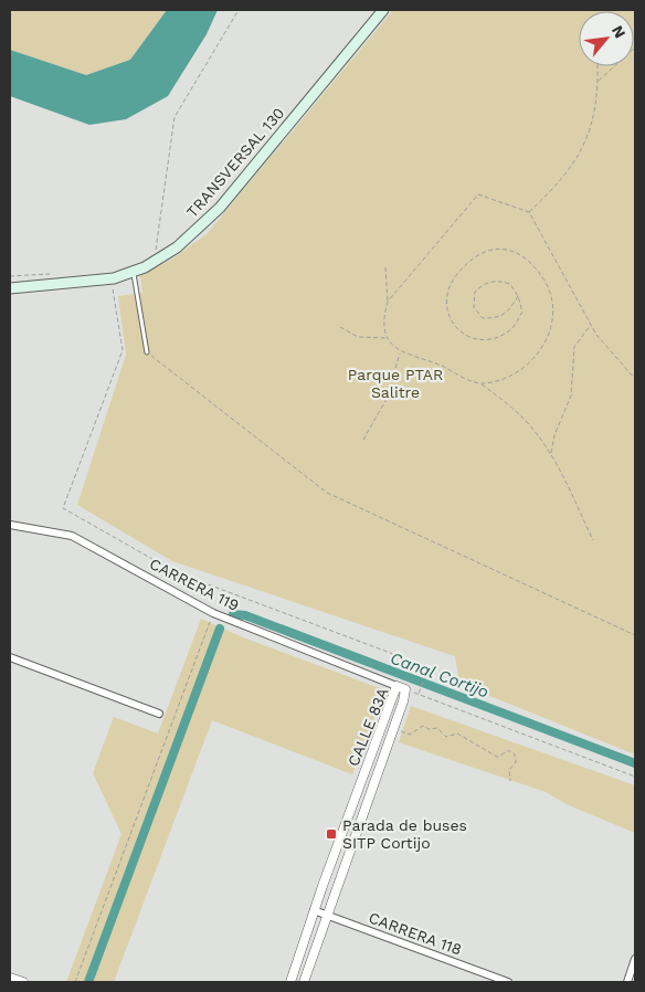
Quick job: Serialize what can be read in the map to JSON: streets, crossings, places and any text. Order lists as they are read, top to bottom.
{
  "streets": {
    "main road": ["TRANSVERSAL 130"],
    "street": ["CARRERA 119", "CALLE 83A", "CARRERA 118"]
  },
  "crossings": [
    ["CARRERA 119", "CALLE 83A"],
    ["CALLE 83A", "CARRERA 118"]
  ],
  "water": ["Canal Cortijo"],
  "parks": ["Parque PTAR Salitre"],
  "places": {
    "transit": ["Parada de buses SITP Cortijo"]
  },
  "north": "top right"
}
